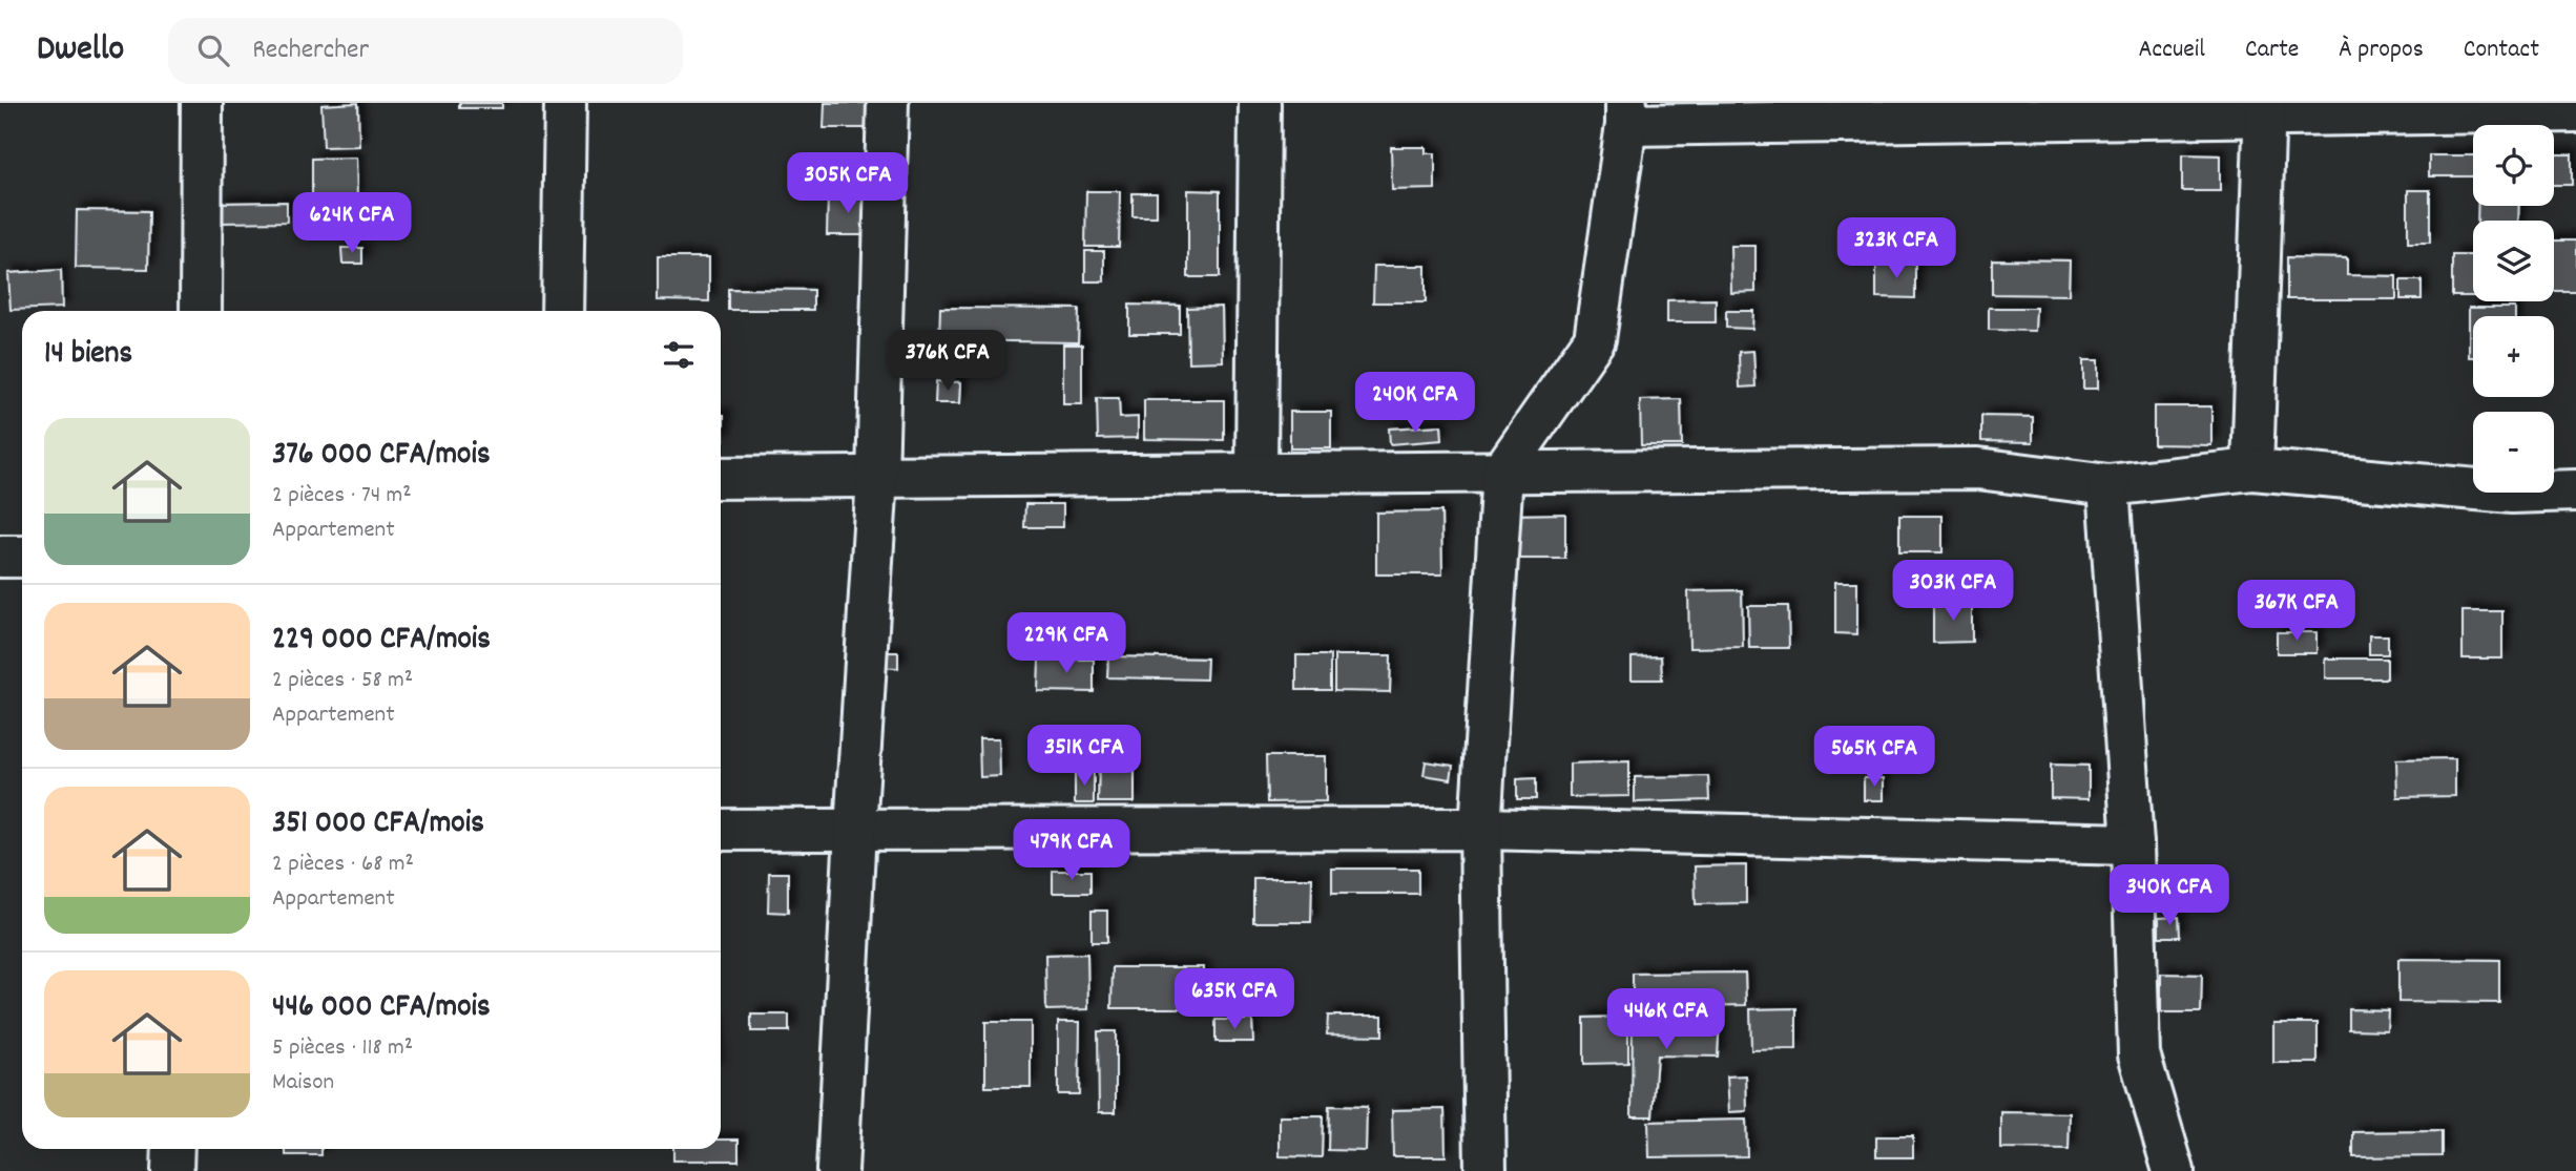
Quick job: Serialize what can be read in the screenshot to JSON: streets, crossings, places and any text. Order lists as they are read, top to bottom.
{
  "page": {
    "header": "Dwello",
    "search": "Rechercher",
    "nav": [
      "Accueil",
      "Carte",
      "À propos",
      "Contact"
    ],
    "map_buttons": ["+", "−"],
    "price": [
      "305K CFA",
      "624K CFA",
      "323K CFA",
      "376K CFA",
      "240K CFA",
      "303K CFA",
      "367K CFA",
      "229K CFA",
      "351K CFA",
      "565K CFA",
      "479K CFA",
      "340K CFA",
      "635K CFA",
      "446K CFA"
    ],
    "heading": "14 biens",
    "list": [
      {
        "name": "376 000 CFA/mois",
        "note": "2 pièces · 74 m² · Appartement"
      },
      {
        "name": "229 000 CFA/mois",
        "note": "2 pièces · 58 m² · Appartement"
      },
      {
        "name": "351 000 CFA/mois",
        "note": "2 pièces · 68 m² · Appartement"
      },
      {
        "name": "446 000 CFA/mois",
        "note": "5 pièces · 118 m² · Maison"
      }
    ]
  }
}
